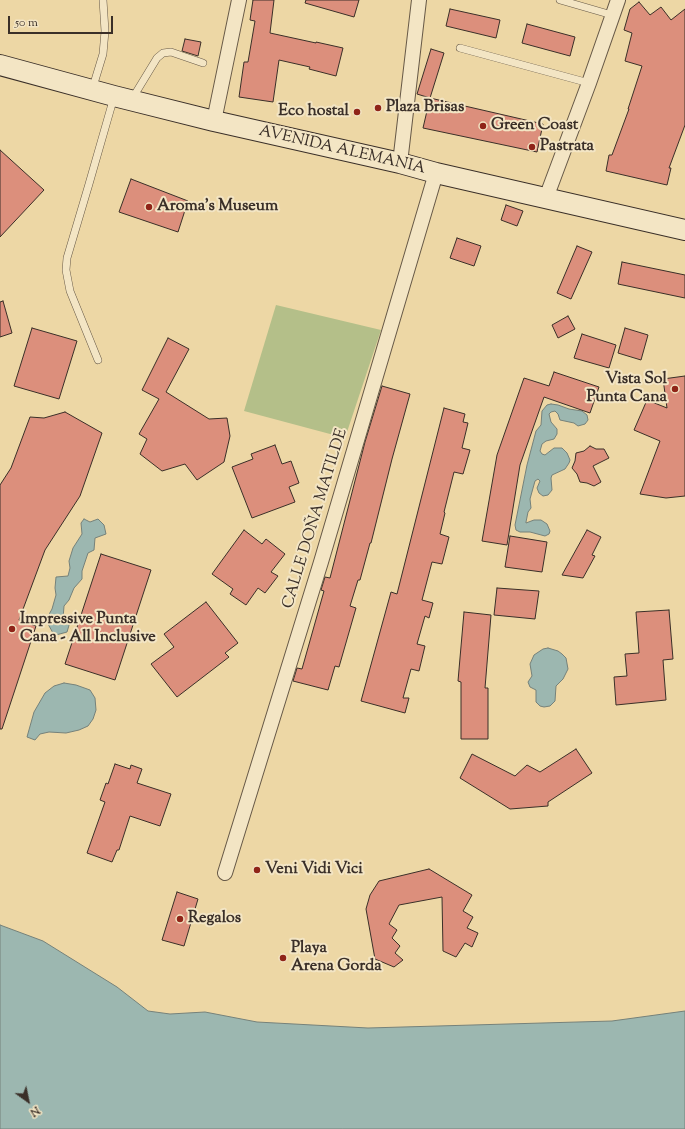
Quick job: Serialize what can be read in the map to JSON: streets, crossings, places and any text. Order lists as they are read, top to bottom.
{
  "streets": {
    "street": ["AVENIDA ALEMANIA", "CALLE DOÑA MATILDE"]
  },
  "crossings": [
    ["AVENIDA ALEMANIA", "CALLE DOÑA MATILDE"]
  ],
  "places": [
    "Plaza Brisas",
    "Eco hostal",
    "Green Coast",
    "Pastrata",
    "Aroma's Museum",
    "Vista Sol Punta Cana",
    "Impressive Punta Cana - All Inclusive",
    "Veni Vidi Vici",
    "Regalos",
    "Playa Arena Gorda"
  ],
  "scale_bar": "50 m",
  "north": "bottom right"
}
